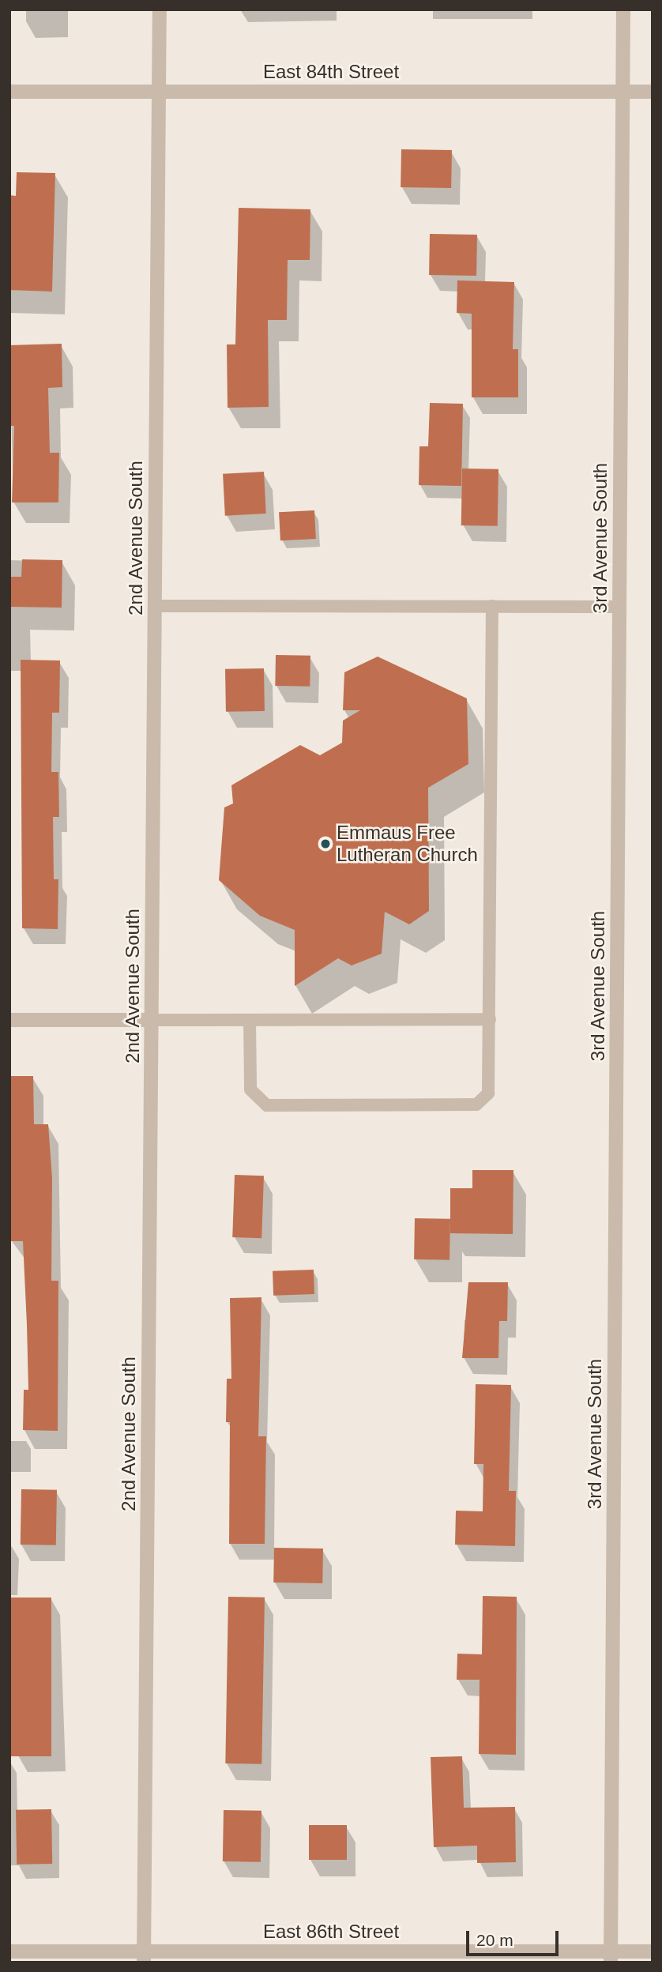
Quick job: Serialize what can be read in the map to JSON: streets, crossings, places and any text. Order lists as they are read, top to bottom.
{
  "streets": {
    "street": [
      "East 84th Street",
      "2nd Avenue South",
      "3rd Avenue South",
      "East 86th Street"
    ]
  },
  "crossings": [
    ["East 84th Street", "2nd Avenue South"],
    ["East 84th Street", "3rd Avenue South"],
    ["2nd Avenue South", "East 86th Street"],
    ["3rd Avenue South", "East 86th Street"]
  ],
  "places": ["Emmaus Free Lutheran Church"],
  "scale_bar": "20 m"
}
